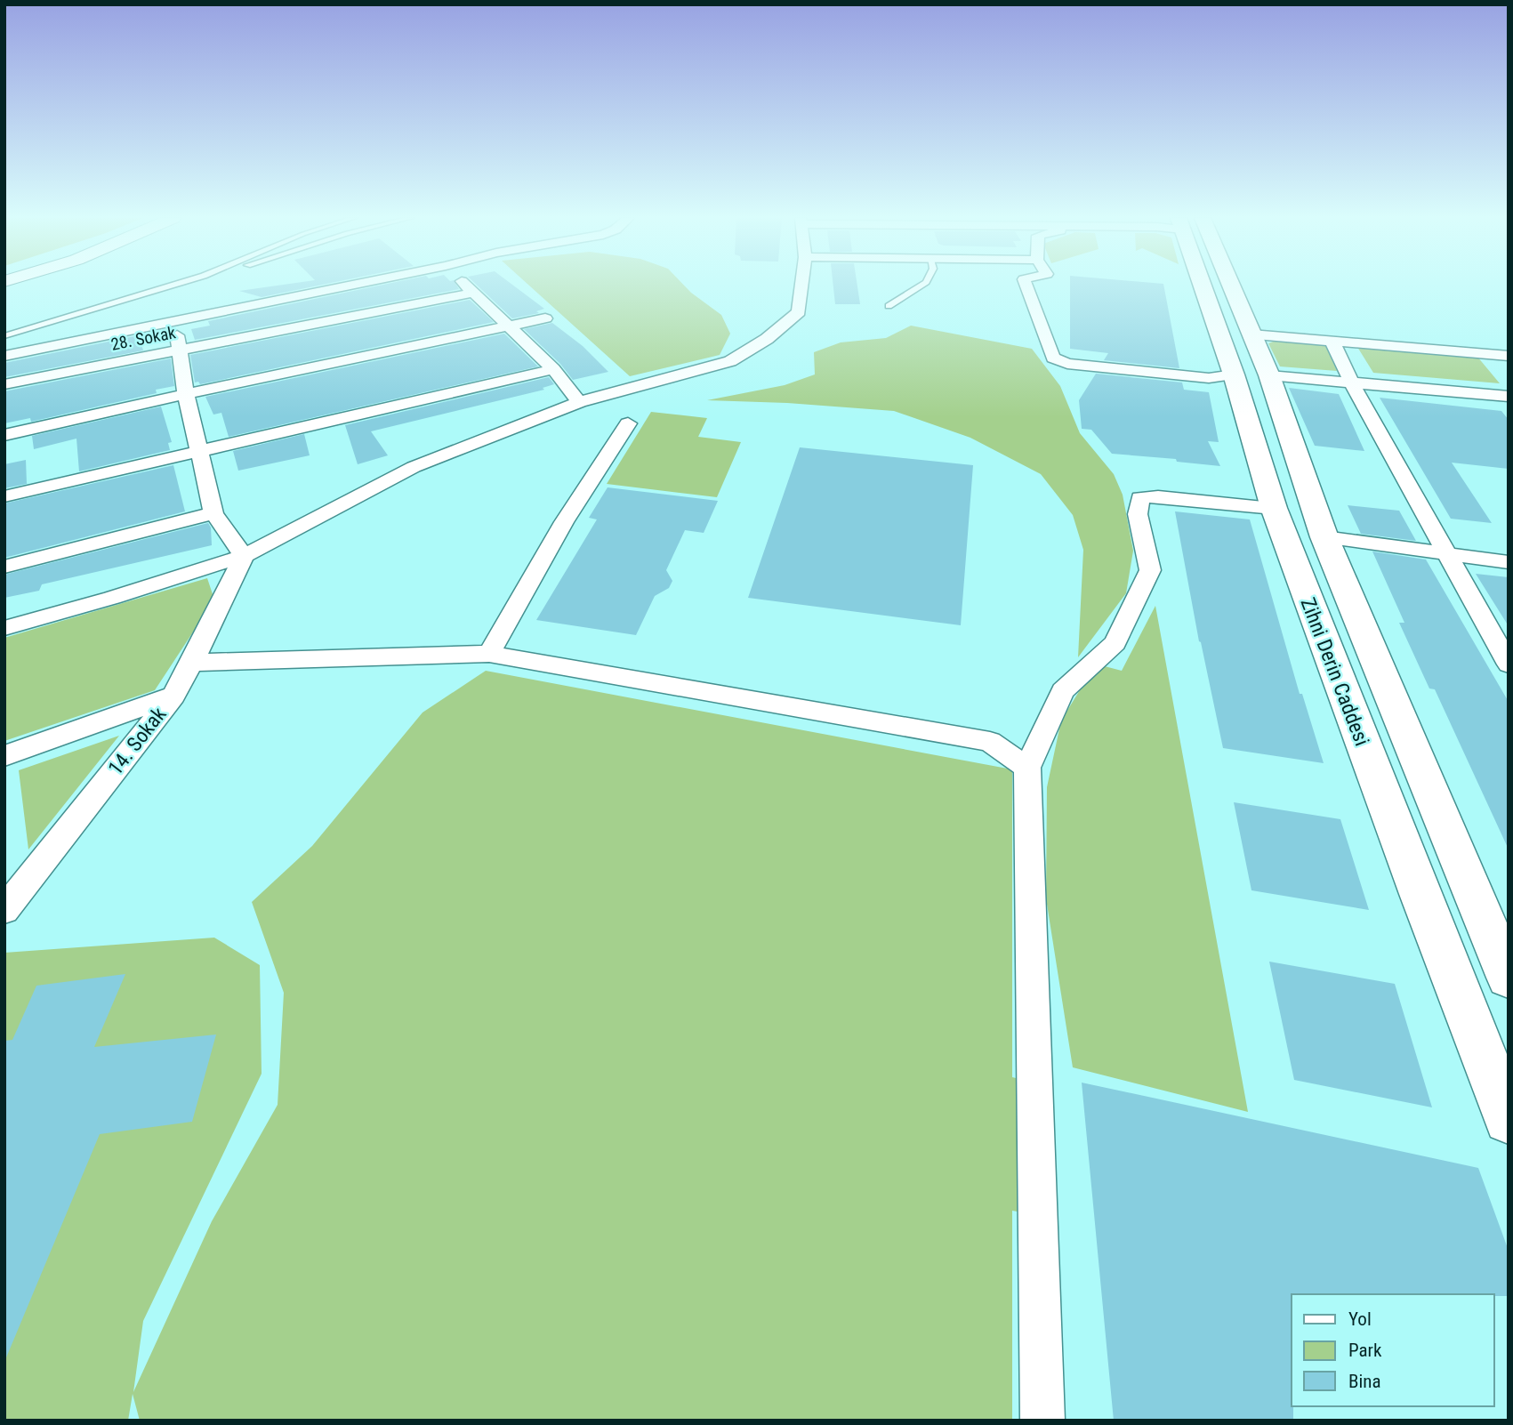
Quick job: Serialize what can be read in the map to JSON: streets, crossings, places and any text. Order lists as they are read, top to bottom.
{
  "streets": {
    "main road": ["Zihni Derin Caddesi"],
    "street": ["28. Sokak", "14. Sokak"]
  },
  "legend": ["Yol", "Park", "Bina"]
}
